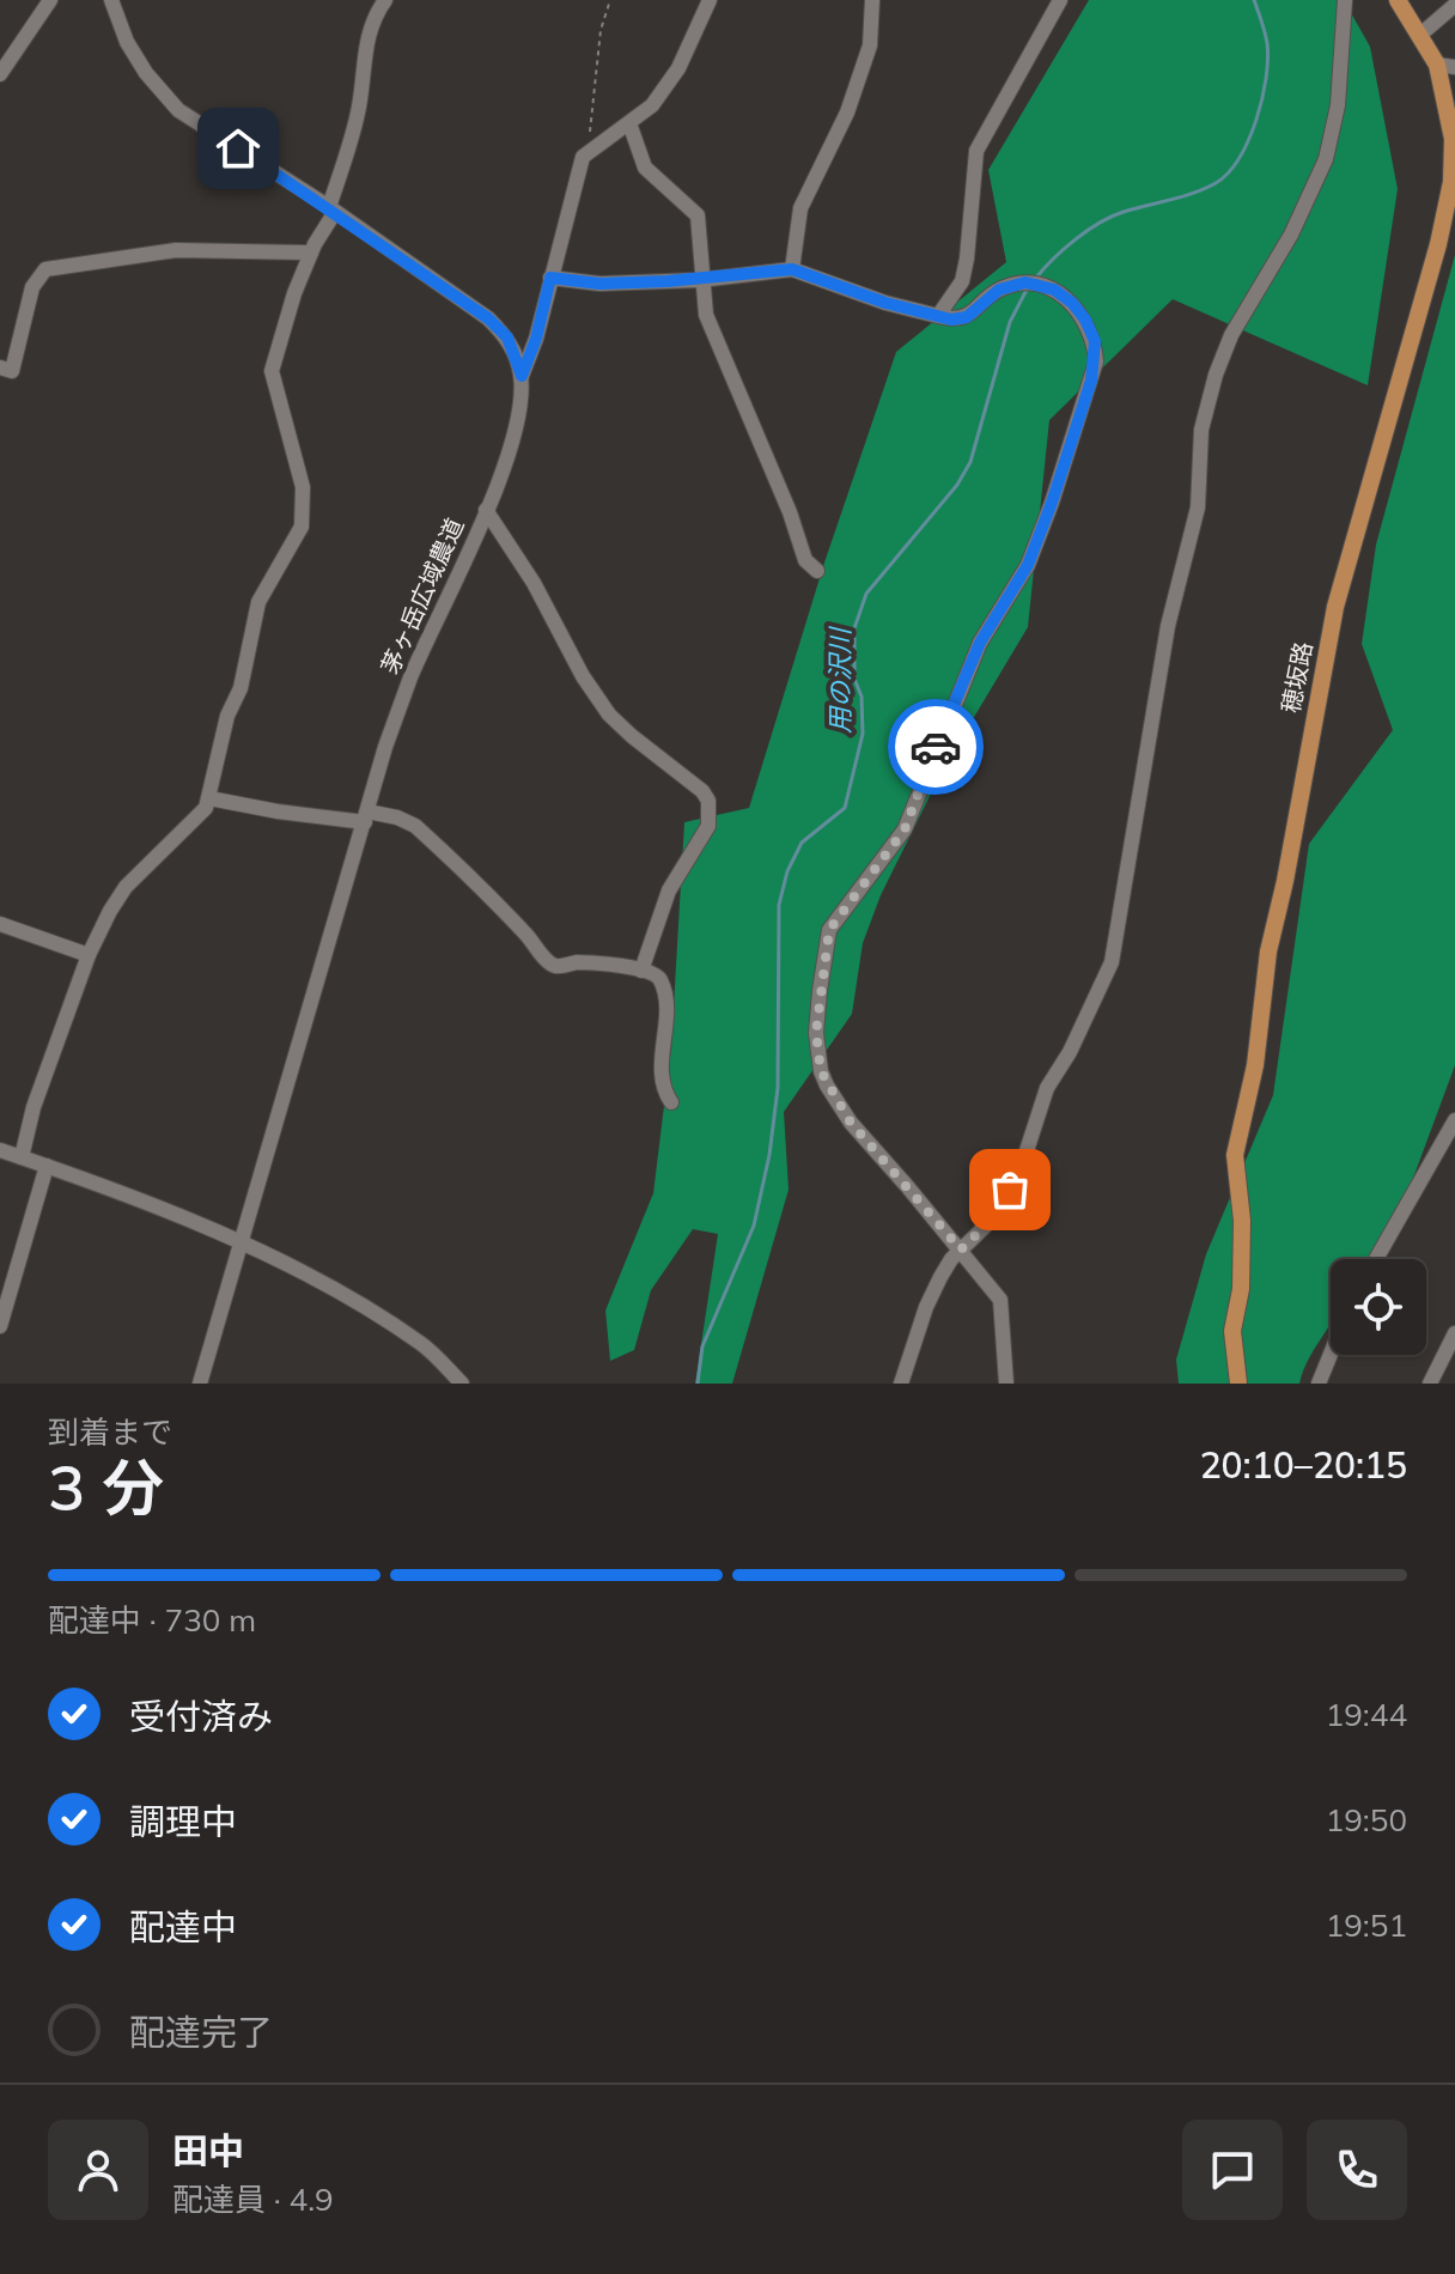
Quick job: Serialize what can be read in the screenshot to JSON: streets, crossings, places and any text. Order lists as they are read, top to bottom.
{
  "streets": {
    "main road": ["穂坂路"],
    "street": ["茅ヶ岳広域農道"]
  },
  "water": ["用の沢川"],
  "page": {
    "heading": ["3 分", "到着まで", "20:10–20:15"],
    "panel": ["田中", "配達員 · 4.9"],
    "bar": "配達中 · 730 m",
    "list": [
      ["受付済み", "19:44"],
      ["調理中", "19:50"],
      ["配達中", "19:51"],
      "配達完了"
    ]
  }
}
